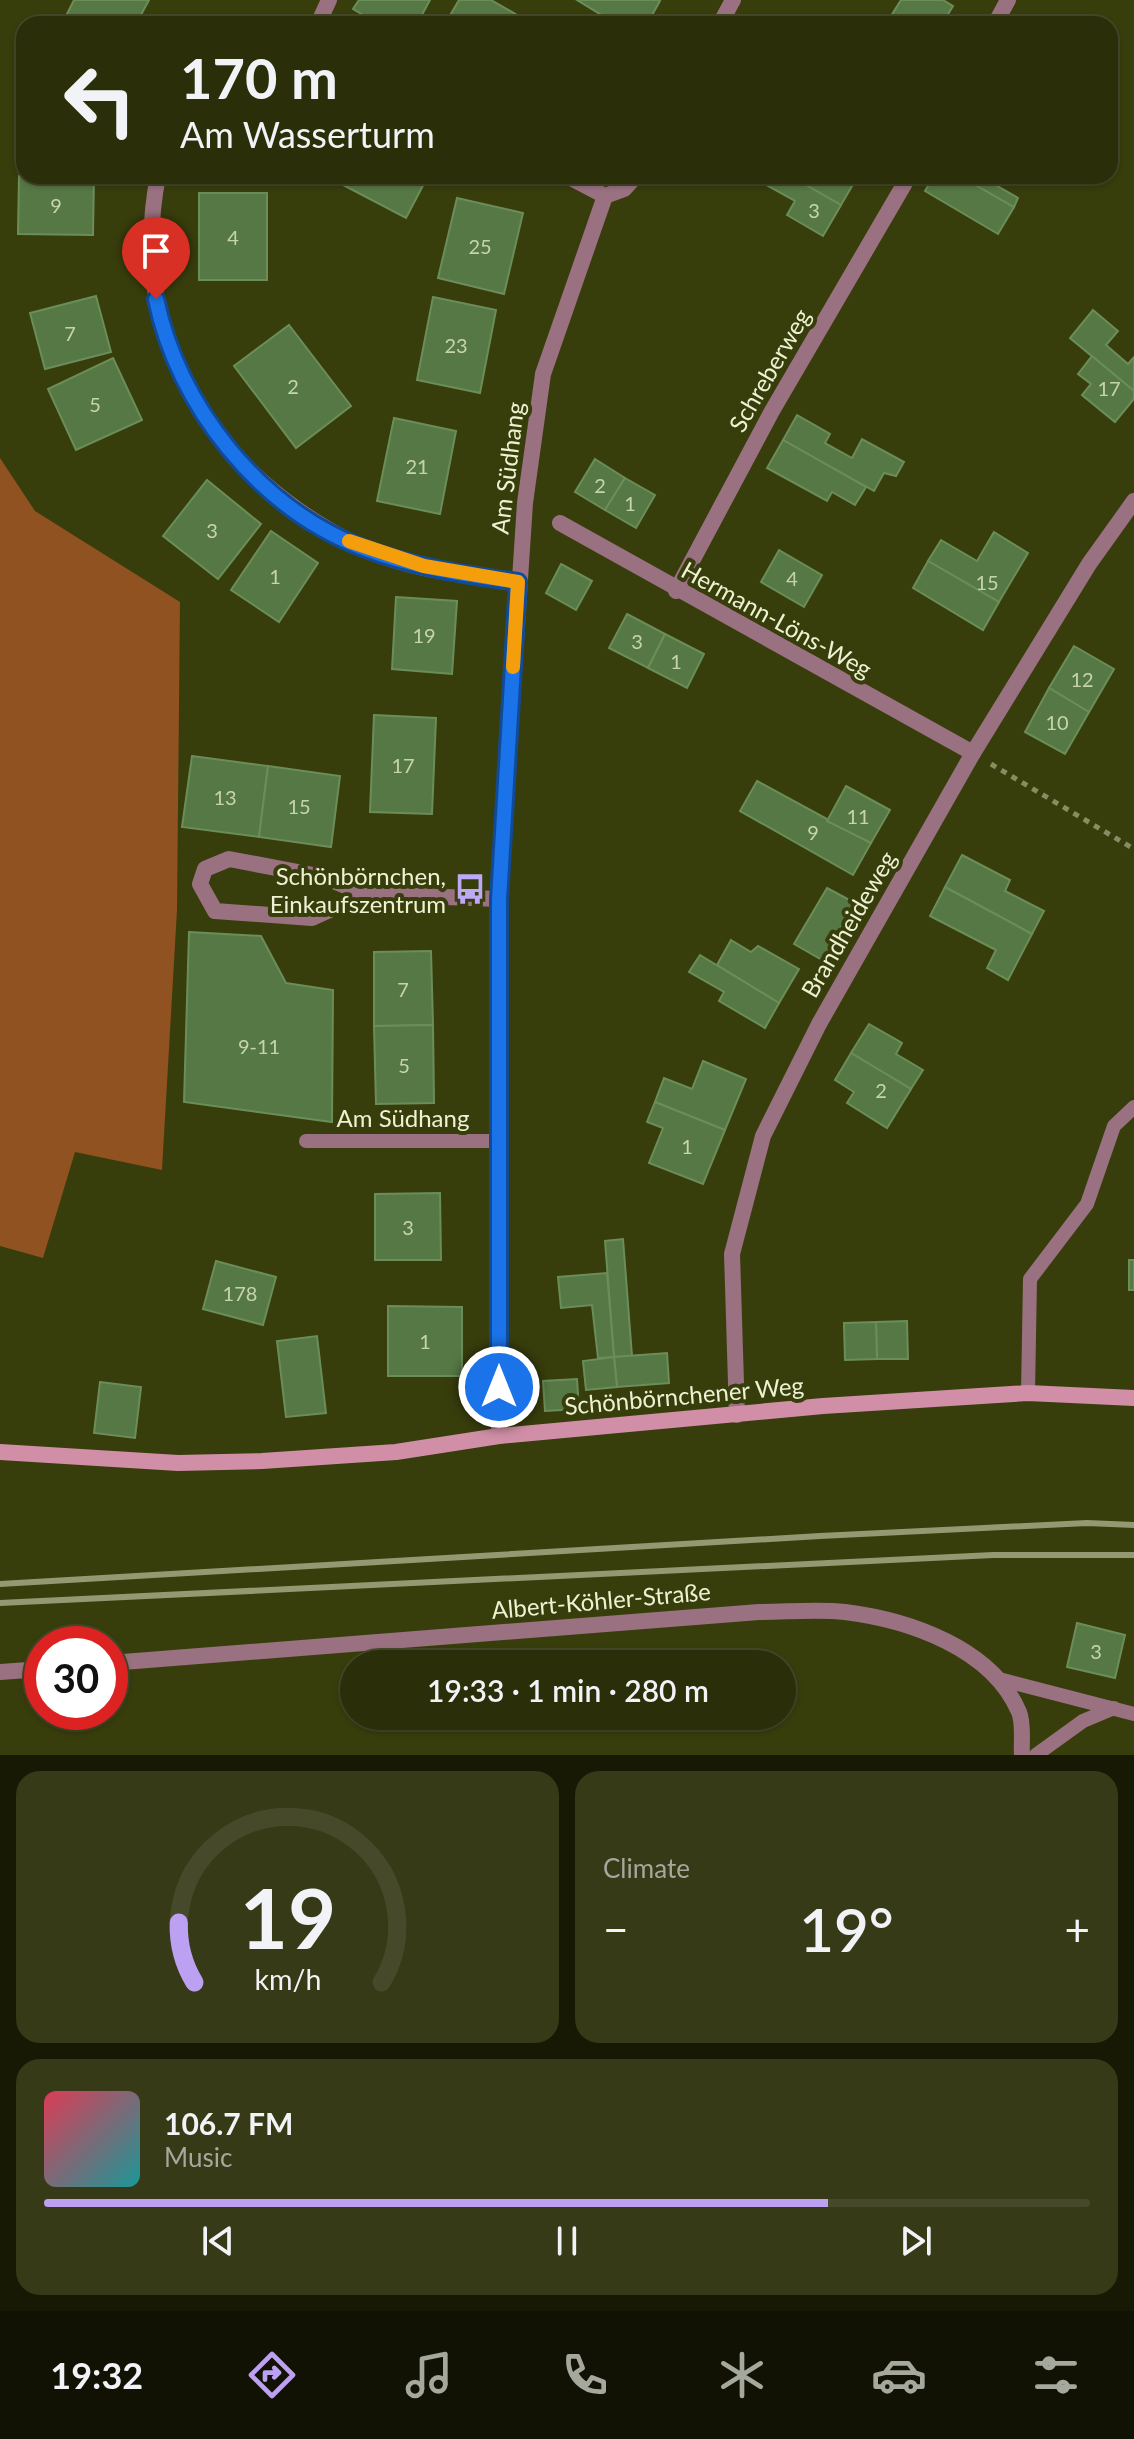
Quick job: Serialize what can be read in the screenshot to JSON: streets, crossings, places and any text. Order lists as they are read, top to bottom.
{
  "streets": {
    "street": [
      "Schreberweg",
      "Am Südhang",
      "Hermann-Löns-Weg",
      "Brandheideweg",
      "Schönbörnchener Weg",
      "Albert-Köhler-Straße"
    ]
  },
  "crossings": [
    ["Schreberweg", "Hermann-Löns-Weg"],
    ["Am Südhang", "Schönbörnchener Weg"],
    ["Hermann-Löns-Weg", "Brandheideweg"],
    ["Brandheideweg", "Schönbörnchener Weg"]
  ],
  "places": {
    "bus stop": ["Schönbörnchen, Einkaufszentrum"]
  },
  "house_numbers": [
    "9",
    "3",
    "4",
    "25",
    "7",
    "23",
    "2",
    "17",
    "5",
    "21",
    "2",
    "1",
    "3",
    "1",
    "4",
    "15",
    "19",
    "3",
    "1",
    "12",
    "10",
    "17",
    "13",
    "15",
    "11",
    "9",
    "7",
    "9-11",
    "5",
    "2",
    "1",
    "3",
    "178",
    "1",
    "3"
  ],
  "page": {
    "turn": ["170 m", "Am Wasserturm"],
    "limit": "30",
    "trip": "19:33 · 1 min · 280 m",
    "tile": "Climate",
    "heat": ["−", "19°", "+"],
    "song": ["106.7 FM", "Music"],
    "tabs": "19:32",
    "gauge": ["19", "km/h"]
  }
}
